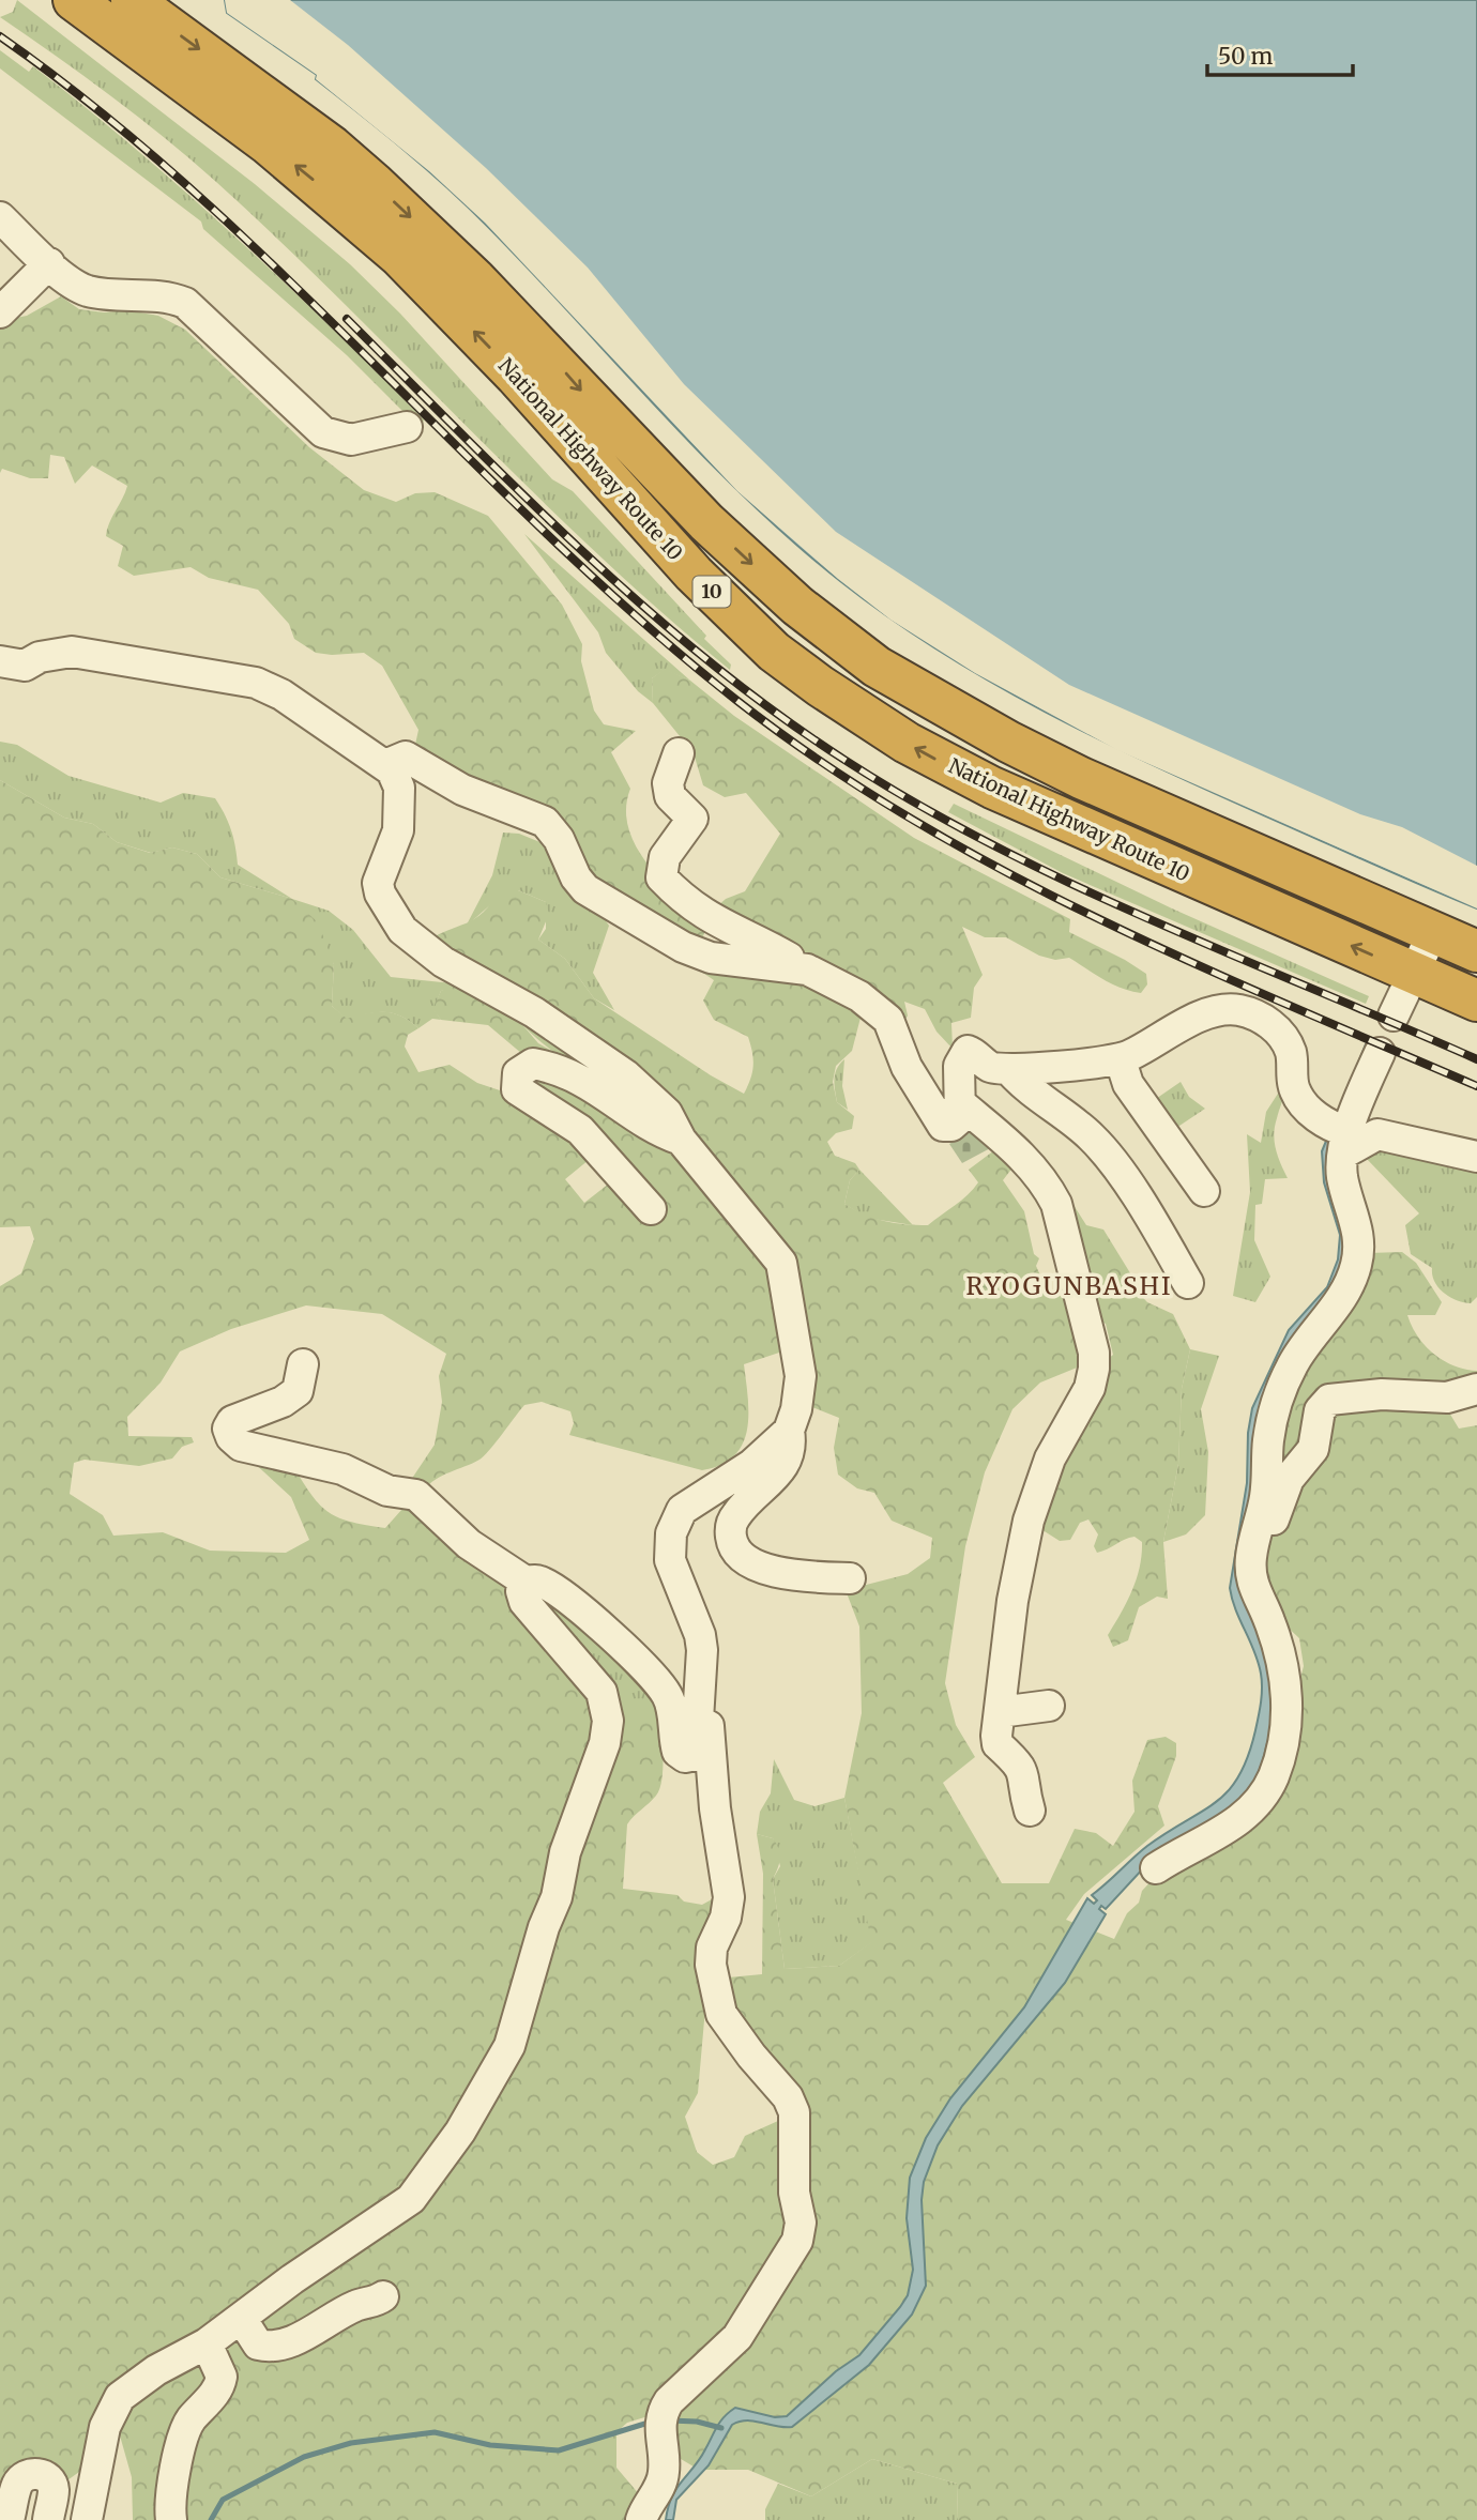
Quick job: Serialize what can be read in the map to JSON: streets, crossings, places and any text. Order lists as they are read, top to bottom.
{
  "streets": {
    "highway": ["National Highway Route 10", "10"]
  },
  "districts": ["RYOGUNBASHI"],
  "scale_bar": "50 m"
}
